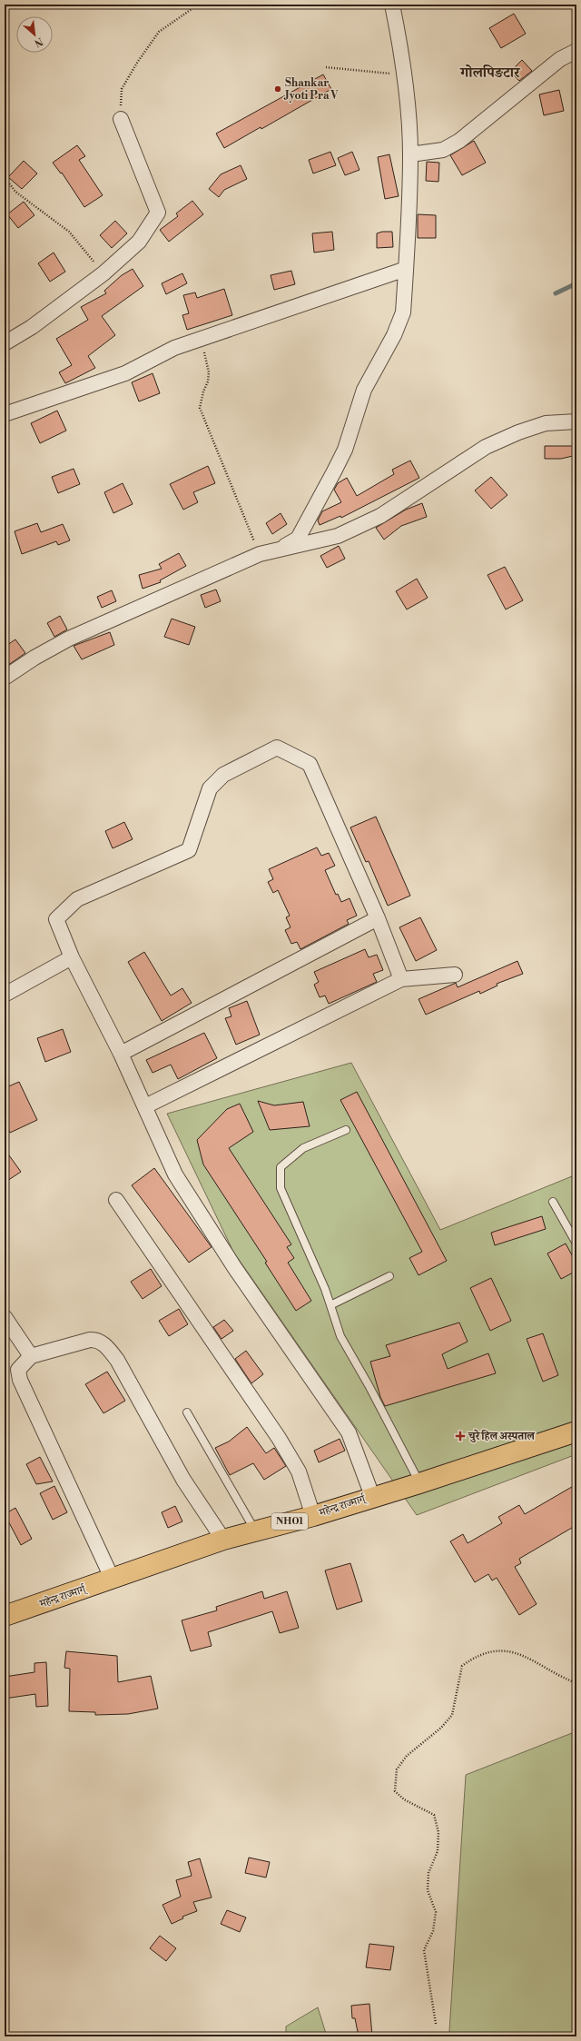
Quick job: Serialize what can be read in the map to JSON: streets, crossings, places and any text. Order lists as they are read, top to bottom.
{
  "streets": {
    "highway": ["महेन्द्र राज्मार्ग्", "NH01"]
  },
  "districts": ["गोलपिङटार"],
  "places": {
    "other": ["Shankar Jyoti Pra V"],
    "health": ["चुरे हिल अस्पताल"]
  },
  "north": "bottom right"
}
